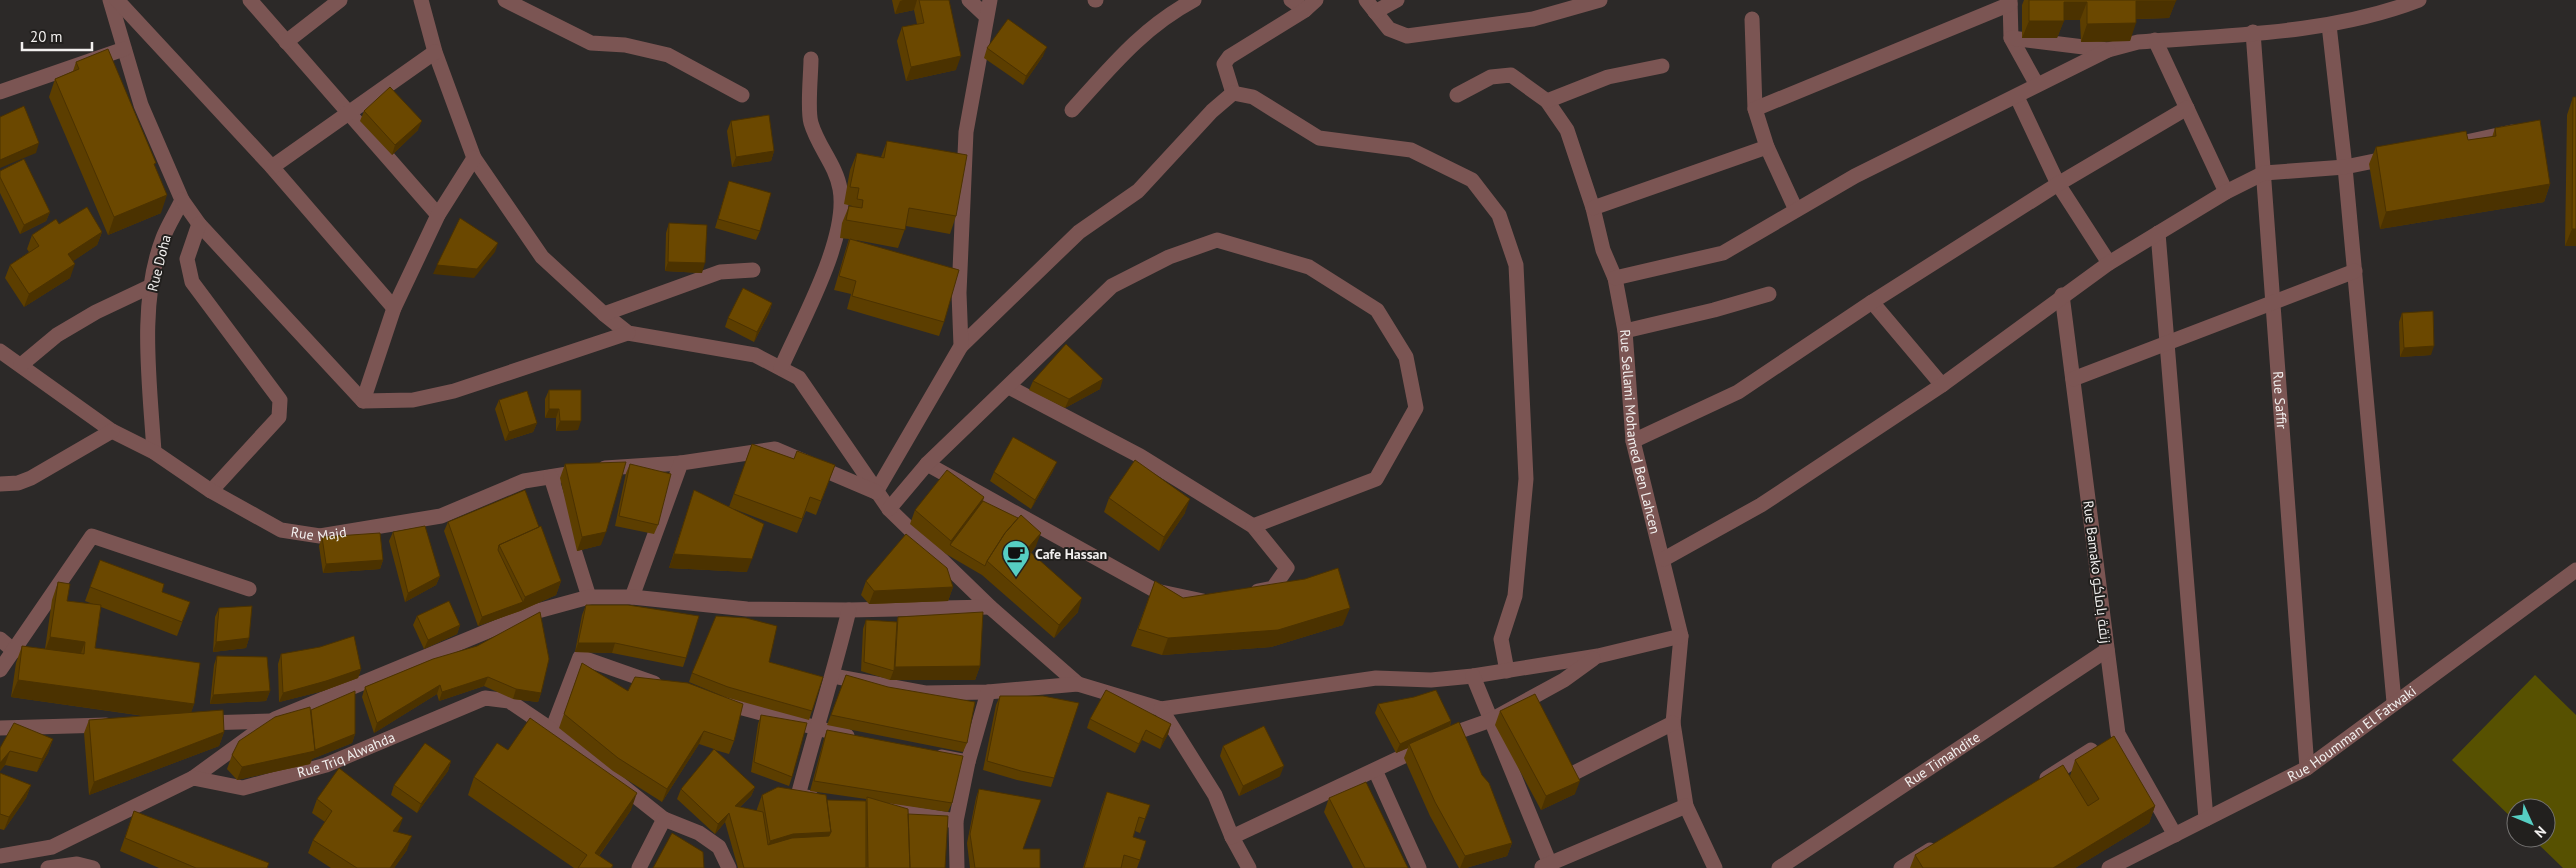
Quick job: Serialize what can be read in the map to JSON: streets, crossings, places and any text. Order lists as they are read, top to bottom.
{
  "streets": {
    "street": [
      "Rue Doha",
      "Rue Saffir",
      "Rue Sellami Mohamed Ben Lahcen",
      "Rue Majd",
      "Rue Bamako زنقة باماكو",
      "Rue Houmman El Fatwaki",
      "Rue Triq Alwahda",
      "Rue Timahdite"
    ]
  },
  "crossings": [
    ["Rue Doha", "Rue Majd"],
    ["Rue Saffir", "Rue Houmman El Fatwaki"],
    ["Rue Bamako زنقة باماكو", "Rue Houmman El Fatwaki"],
    ["Rue Bamako زنقة باماكو", "Rue Timahdite"]
  ],
  "places": {
    "cafe": ["Cafe Hassan"]
  },
  "scale_bar": "20 m",
  "north": "bottom right"
}
